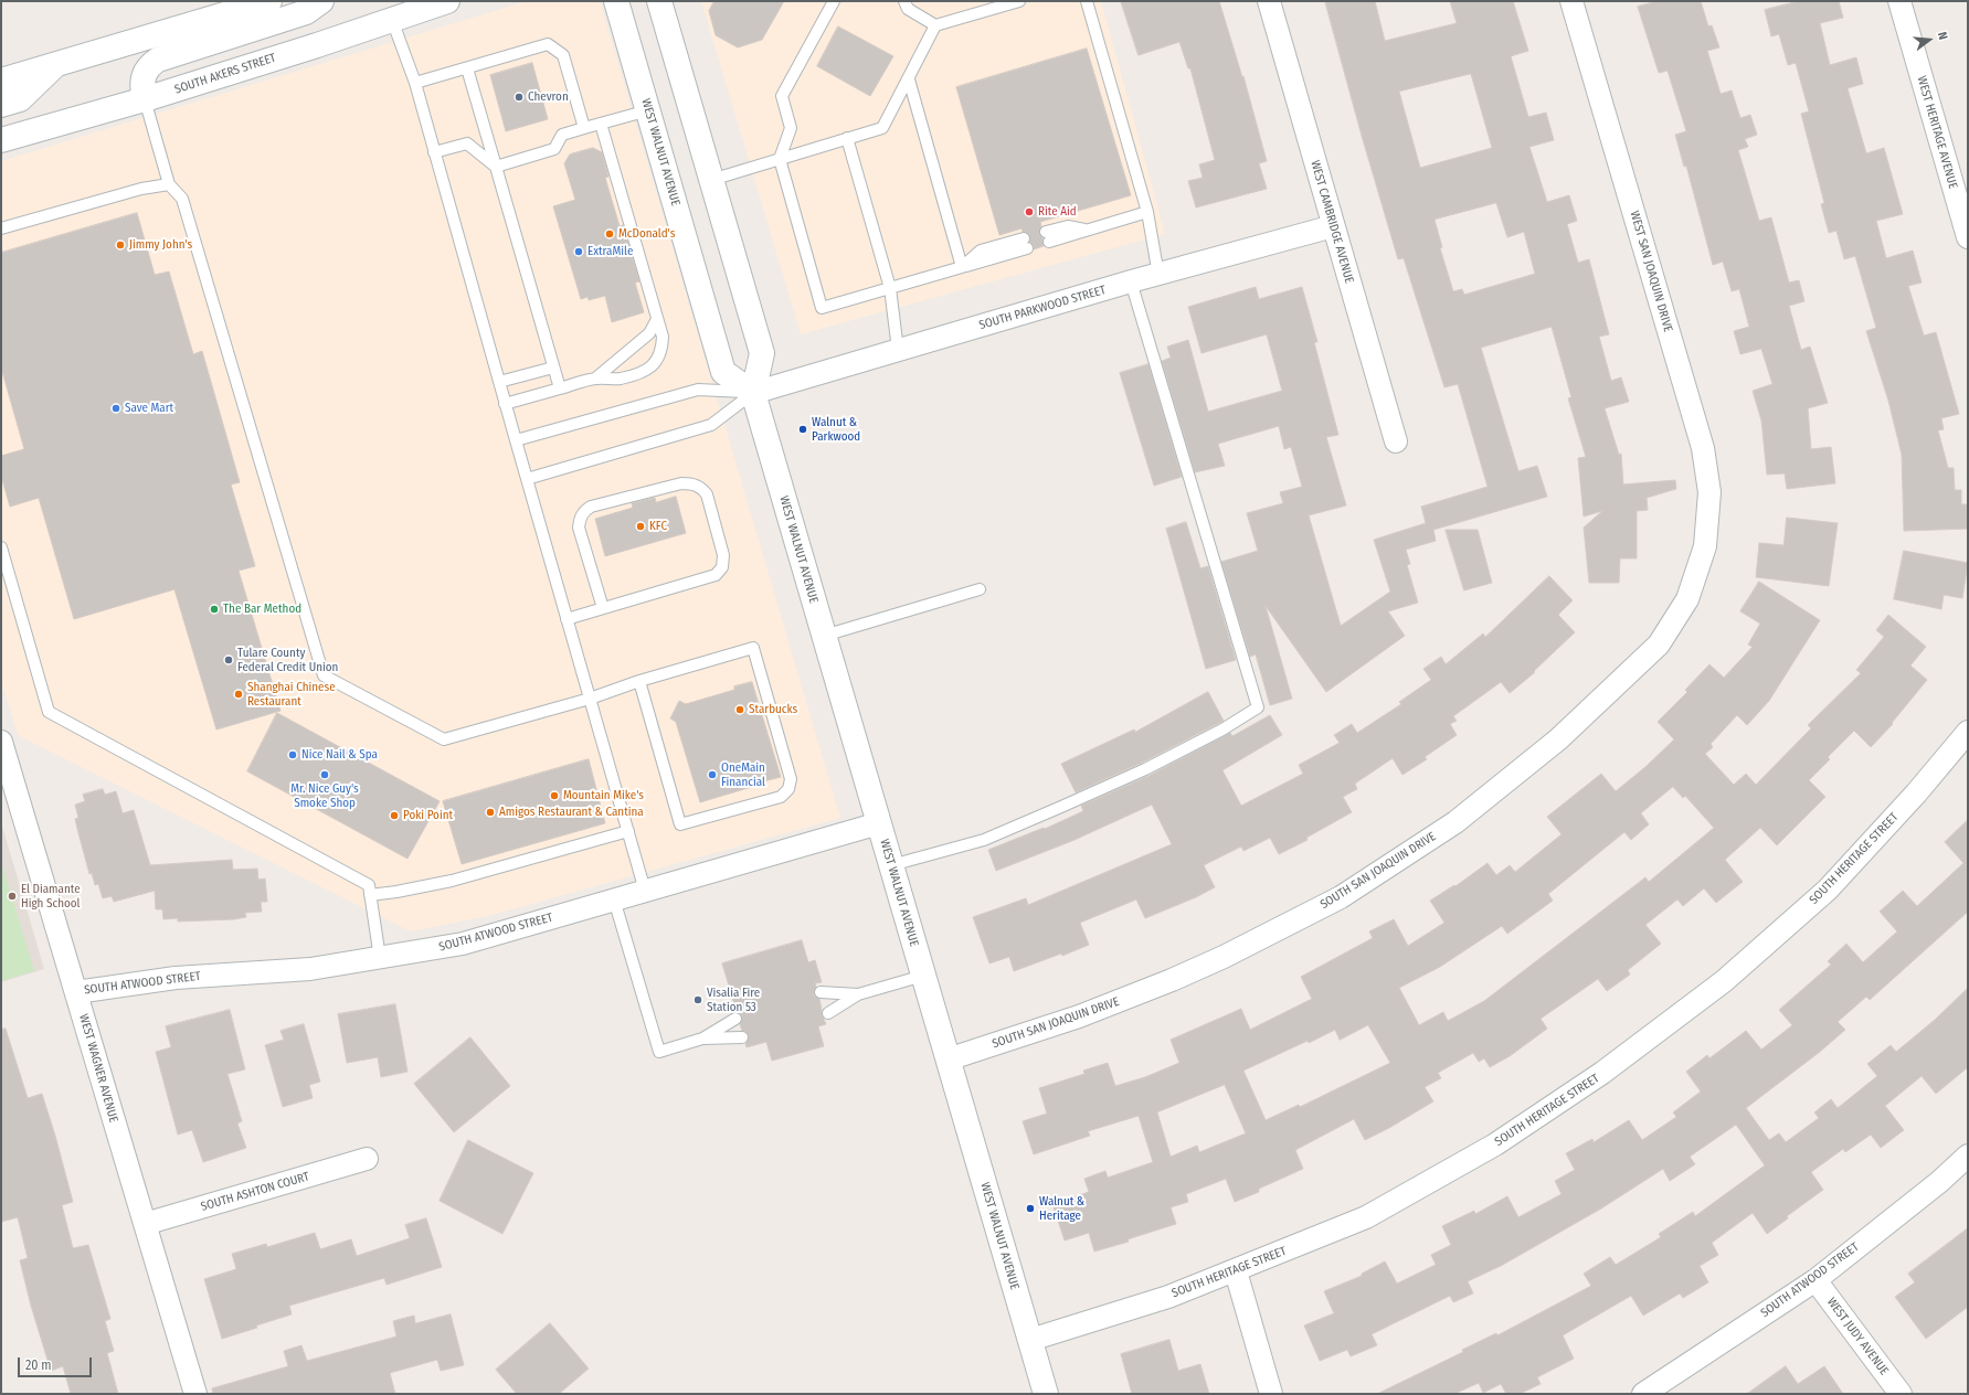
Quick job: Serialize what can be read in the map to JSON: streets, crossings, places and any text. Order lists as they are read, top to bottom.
{
  "streets": {
    "main road": ["SOUTH AKERS STREET", "WEST WALNUT AVENUE"],
    "street": [
      "WEST HERITAGE AVENUE",
      "WEST CAMBRIDGE AVENUE",
      "WEST SAN JOAQUIN DRIVE",
      "SOUTH PARKWOOD STREET",
      "SOUTH HERITAGE STREET",
      "SOUTH SAN JOAQUIN DRIVE",
      "SOUTH ATWOOD STREET",
      "WEST WAGNER AVENUE",
      "SOUTH ASHTON COURT",
      "WEST JUDY AVENUE"
    ]
  },
  "crossings": [
    ["WEST WALNUT AVENUE", "SOUTH PARKWOOD STREET"],
    ["WEST WALNUT AVENUE", "SOUTH HERITAGE STREET"],
    ["WEST WALNUT AVENUE", "SOUTH SAN JOAQUIN DRIVE"],
    ["WEST WALNUT AVENUE", "SOUTH ATWOOD STREET"],
    ["WEST CAMBRIDGE AVENUE", "SOUTH PARKWOOD STREET"],
    ["WEST SAN JOAQUIN DRIVE", "SOUTH SAN JOAQUIN DRIVE"],
    ["SOUTH ATWOOD STREET", "WEST WAGNER AVENUE"],
    ["SOUTH ATWOOD STREET", "WEST JUDY AVENUE"],
    ["WEST WAGNER AVENUE", "SOUTH ASHTON COURT"]
  ],
  "places": [
    "Chevron",
    "Rite Aid",
    "McDonald's",
    "Jimmy John's",
    "ExtraMile",
    "Save Mart",
    "Walnut & Parkwood",
    "KFC",
    "The Bar Method",
    "Tulare County Federal Credit Union",
    "Shanghai Chinese Restaurant",
    "Starbucks",
    "Nice Nail & Spa",
    "Mr. Nice Guy's Smoke Shop",
    "OneMain Financial",
    "Mountain Mike's",
    "Amigos Restaurant & Cantina",
    "Poki Point",
    "El Diamante High School",
    "Visalia Fire Station 53",
    "Walnut & Heritage"
  ],
  "scale_bar": "20 m",
  "north": "right"
}
